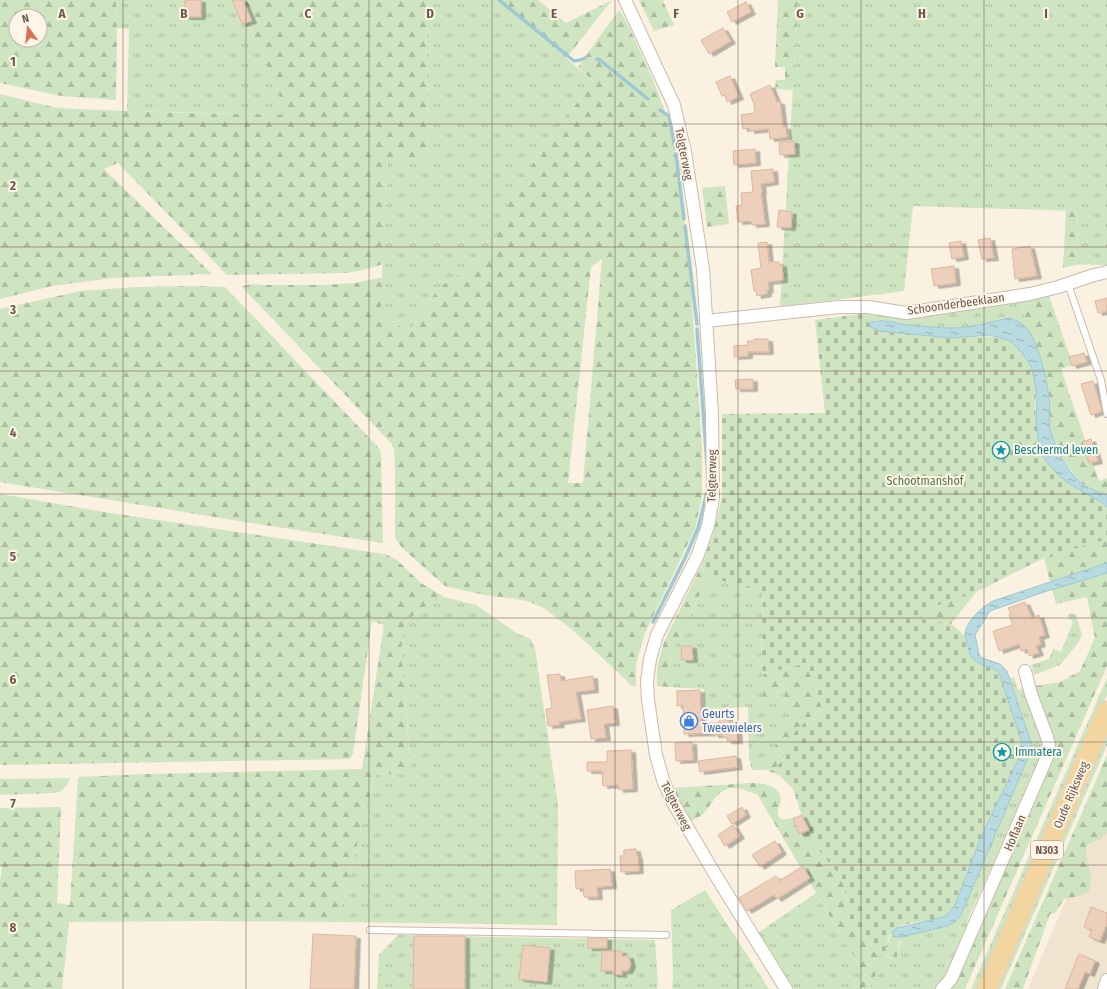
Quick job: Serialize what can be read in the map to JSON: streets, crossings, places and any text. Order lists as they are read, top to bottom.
{
  "streets": {
    "main road": ["Oude Rijksweg", "N303"],
    "street": ["Telgterweg", "Schoonderbeeklaan", "Hoflaan"]
  },
  "crossings": [
    ["Telgterweg", "Schoonderbeeklaan"]
  ],
  "parks": ["Schootmanshof"],
  "places": {
    "place": ["Beschermd leven", "Immatera"],
    "shop": ["Geurts Tweewielers"]
  },
  "north": "top",
  "grid": {
    "columns": [
      "A",
      "B",
      "C",
      "D",
      "E",
      "F",
      "G",
      "H",
      "I"
    ],
    "rows": [
      "1",
      "2",
      "3",
      "4",
      "5",
      "6",
      "7",
      "8"
    ]
  }
}
